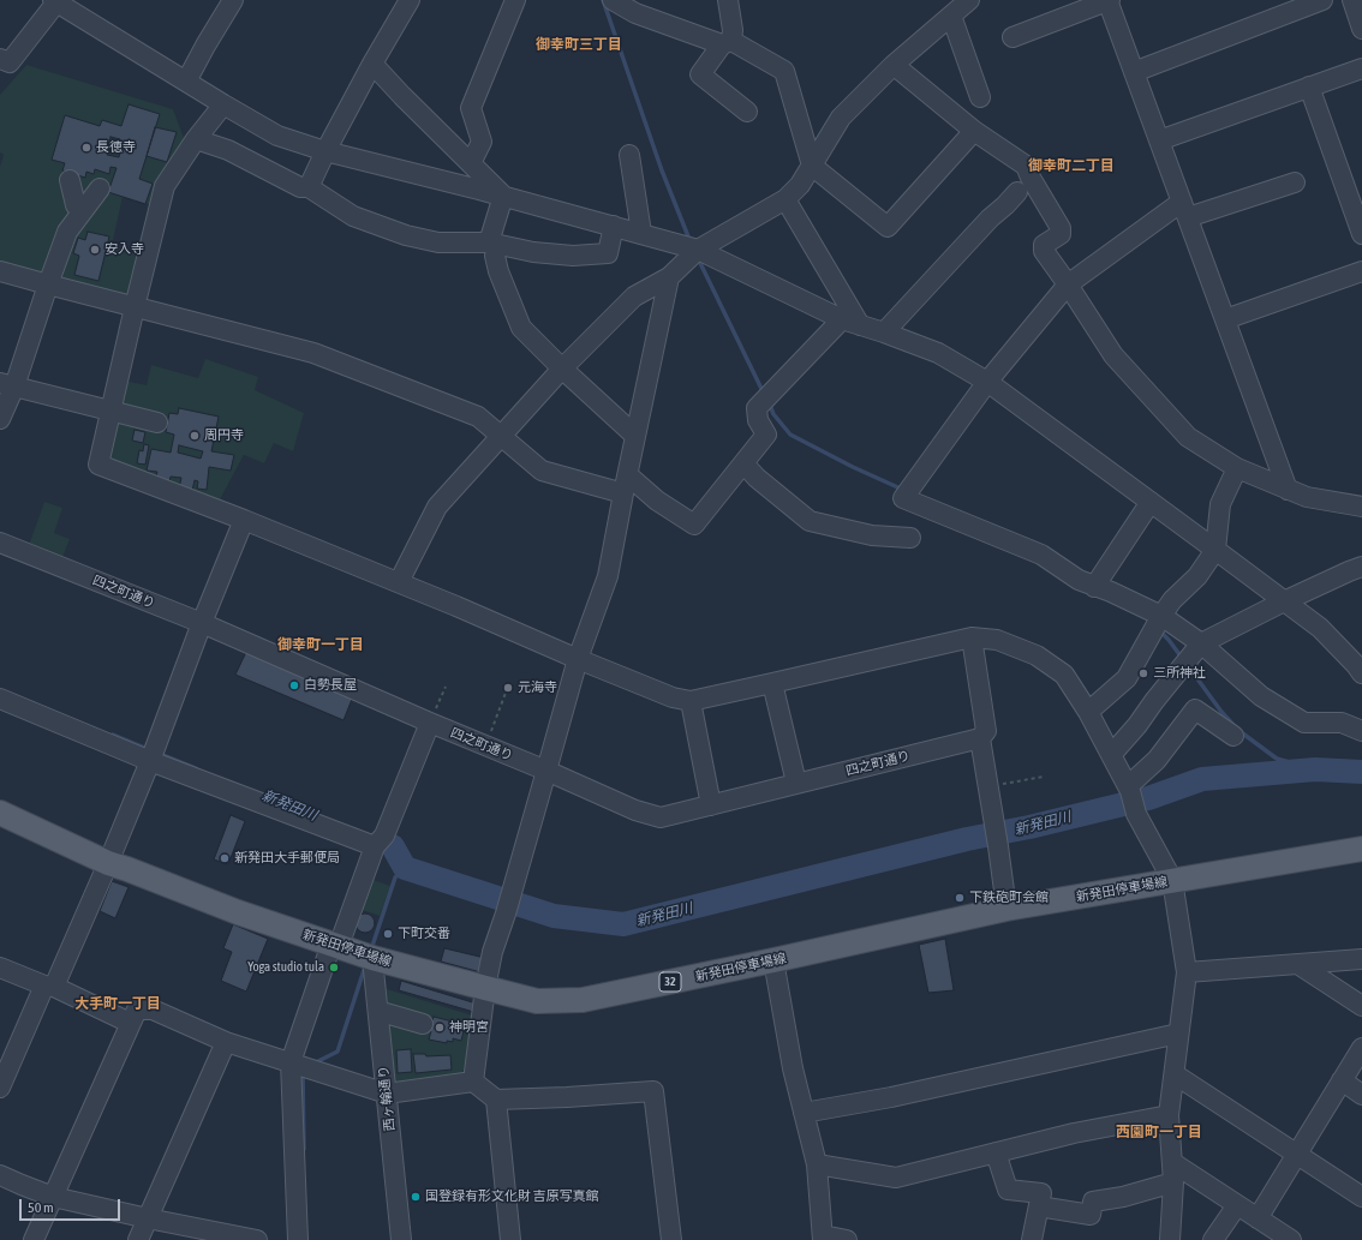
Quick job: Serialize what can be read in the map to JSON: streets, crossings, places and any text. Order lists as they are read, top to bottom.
{
  "streets": {
    "main road": ["新発田停車場線", "32"],
    "street": ["四之町通り", "西ヶ輪通り"]
  },
  "crossings": [
    ["新発田停車場線", "西ヶ輪通り"]
  ],
  "districts": [
    "御幸町三丁目",
    "御幸町二丁目",
    "御幸町一丁目",
    "大手町一丁目",
    "西園町一丁目"
  ],
  "water": ["新発田川"],
  "places": [
    "長徳寺",
    "安入寺",
    "周円寺",
    "三所神社",
    "白勢長屋",
    "元海寺",
    "新発田大手郵便局",
    "下鉄砲町会館",
    "下町交番",
    "Yoga studio tula",
    "神明宮",
    "国登録有形文化財 吉原写真館"
  ],
  "scale_bar": "50 m"
}
